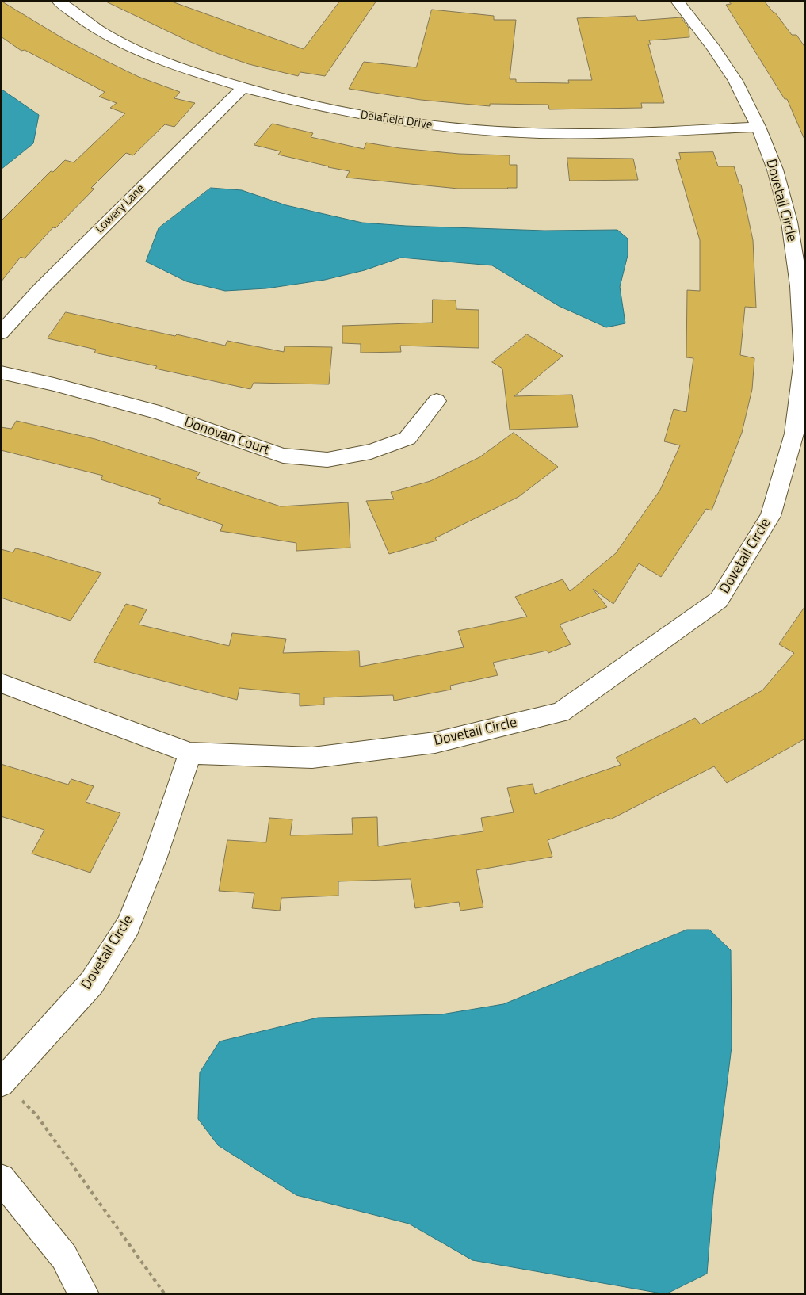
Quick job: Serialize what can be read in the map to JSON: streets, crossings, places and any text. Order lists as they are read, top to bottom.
{
  "streets": {
    "street": [
      "Delafield Drive",
      "Dovetail Circle",
      "Lowery Lane",
      "Donovan Court"
    ]
  },
  "crossings": [
    ["Delafield Drive", "Dovetail Circle"],
    ["Delafield Drive", "Lowery Lane"]
  ]
}
